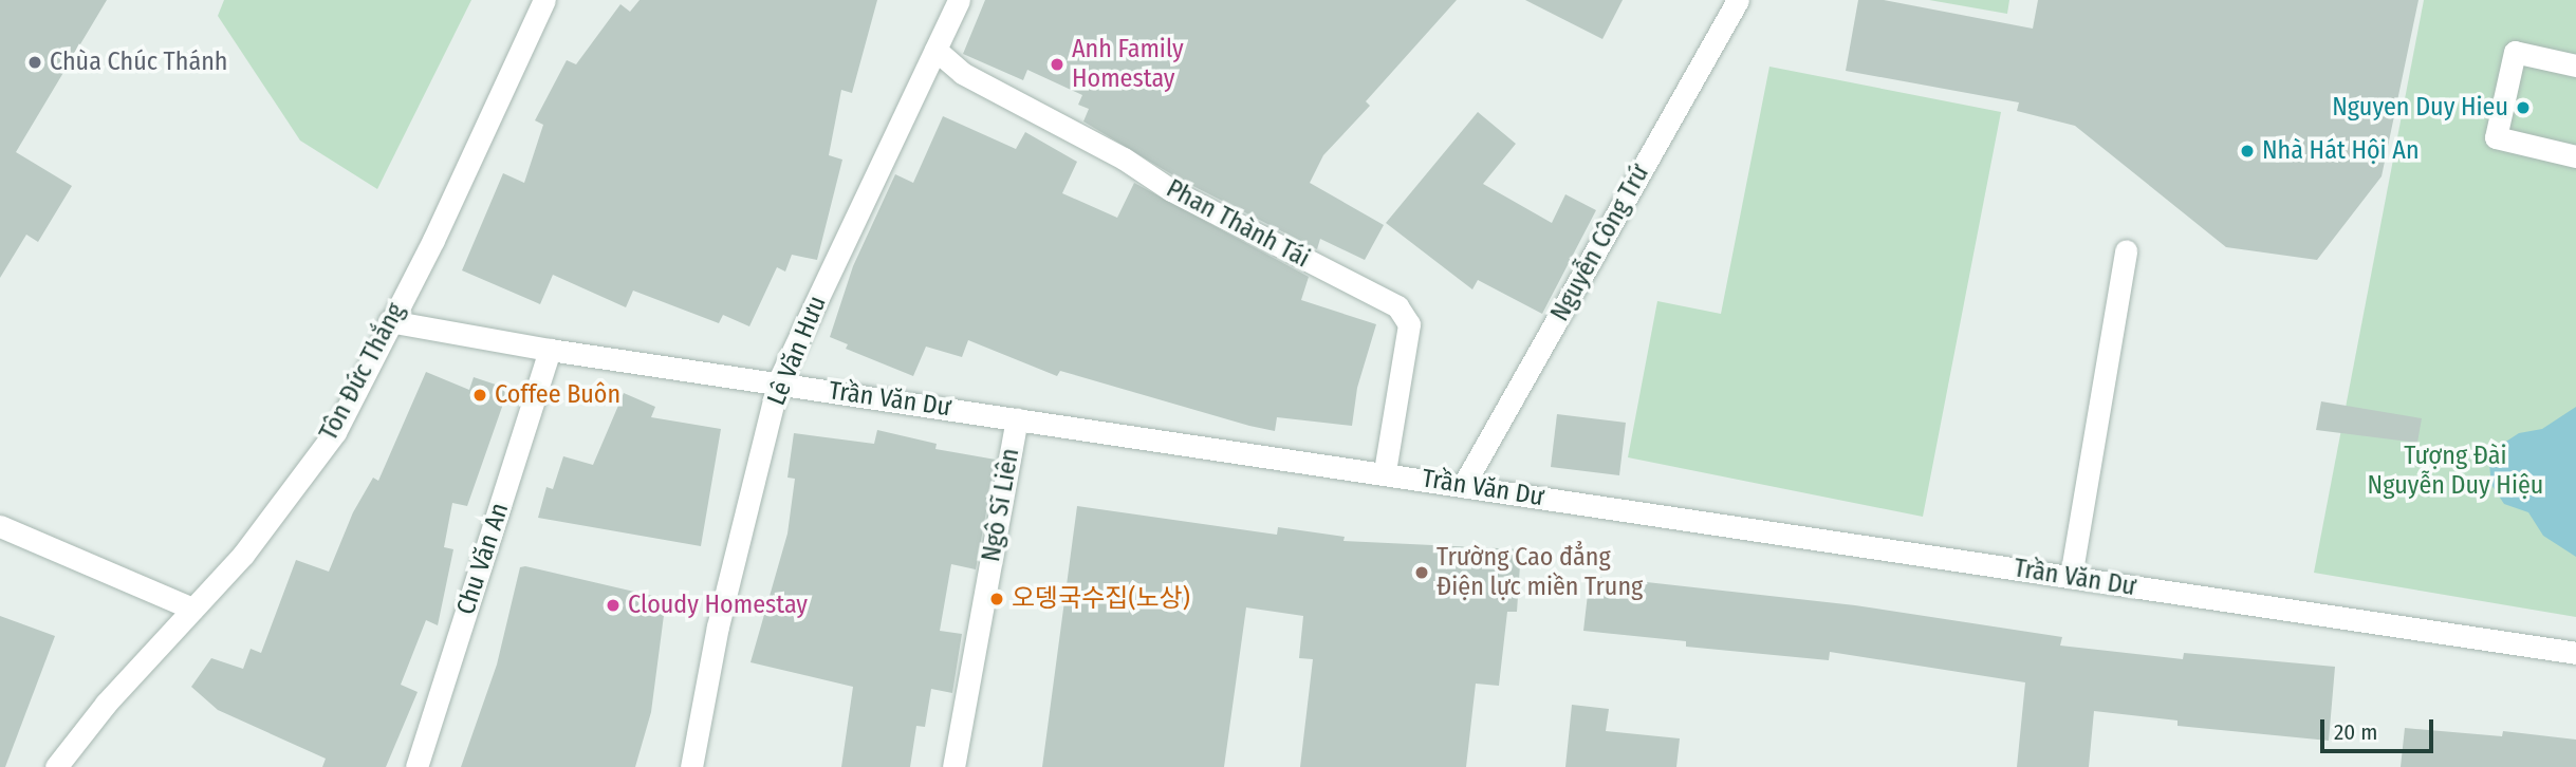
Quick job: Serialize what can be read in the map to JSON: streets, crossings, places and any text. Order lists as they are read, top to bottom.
{
  "streets": {
    "street": [
      "Phan Thành Tái",
      "Nguyễn Công Trứ",
      "Lê Văn Hưu",
      "Tôn Đức Thắng",
      "Trần Văn Dư",
      "Ngô Sĩ Liên",
      "Chu Văn An"
    ]
  },
  "crossings": [
    ["Phan Thành Tái", "Lê Văn Hưu"],
    ["Phan Thành Tái", "Trần Văn Dư"],
    ["Nguyễn Công Trứ", "Trần Văn Dư"],
    ["Lê Văn Hưu", "Trần Văn Dư"],
    ["Tôn Đức Thắng", "Trần Văn Dư"],
    ["Trần Văn Dư", "Ngô Sĩ Liên"],
    ["Trần Văn Dư", "Chu Văn An"]
  ],
  "parks": ["Tượng Đài Nguyễn Duy Hiệu"],
  "places": [
    "Chùa Chúc Thánh",
    "Anh Family Homestay",
    "Nguyen Duy Hieu",
    "Nhà Hát Hội An",
    "Coffee Buôn",
    "Trường Cao đẳng Điện lực miền Trung",
    "오뎅국수집(노상)",
    "Cloudy Homestay"
  ],
  "scale_bar": "20 m"
}
